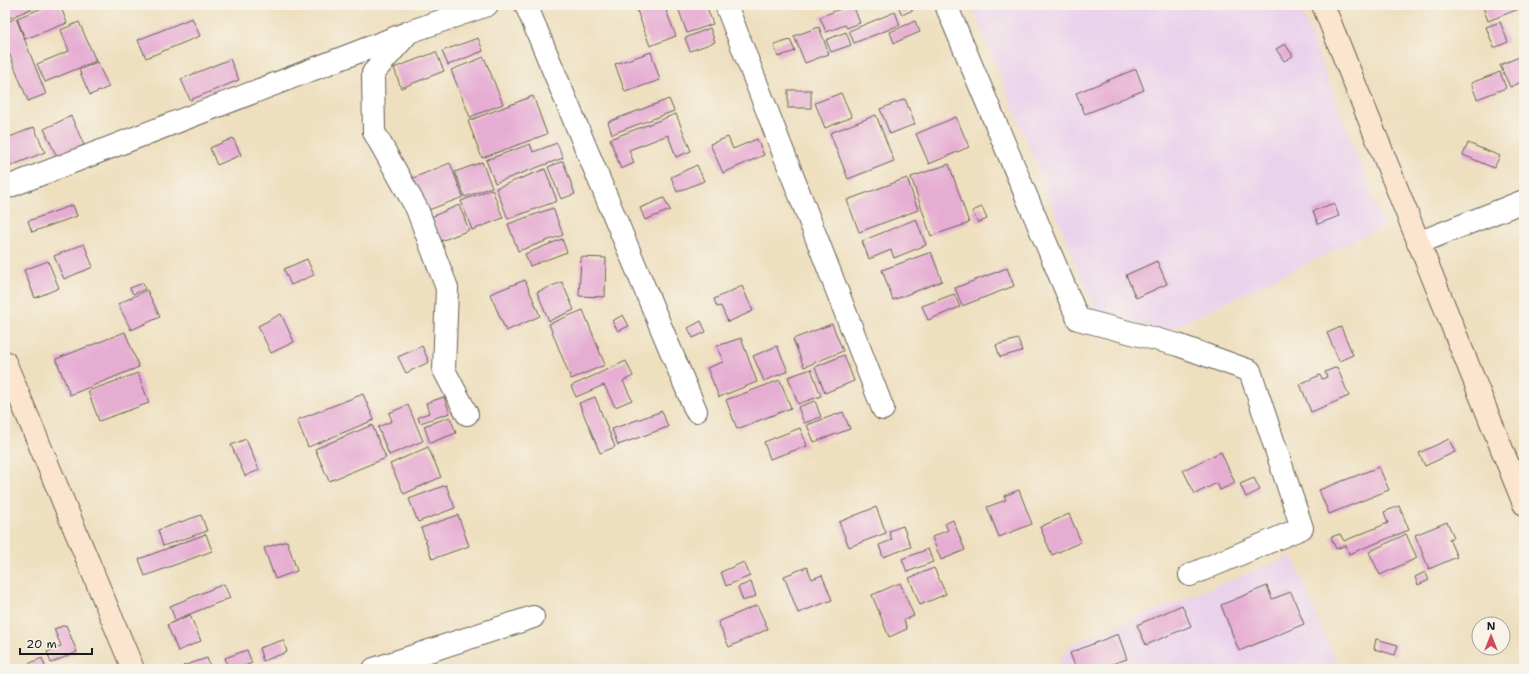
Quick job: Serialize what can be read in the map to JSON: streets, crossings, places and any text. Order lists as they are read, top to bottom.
{
  "scale_bar": "20 m",
  "north": "top"
}
